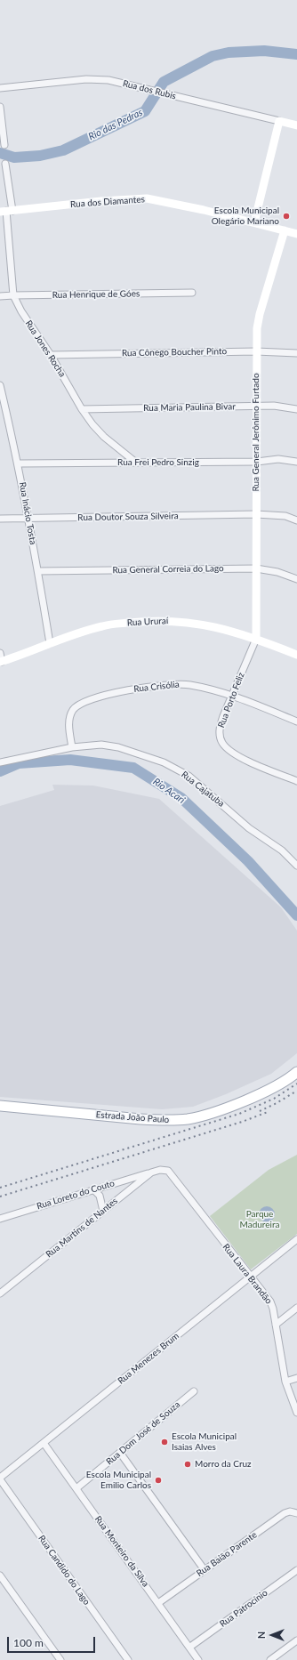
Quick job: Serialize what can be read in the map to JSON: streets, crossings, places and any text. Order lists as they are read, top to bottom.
{
  "streets": {
    "main road": ["Estrada João Paulo"],
    "street": [
      "Rua dos Rubis",
      "Rua dos Diamantes",
      "Rua Henrique de Góes",
      "Rua Jones Rocha",
      "Rua Cônego Boucher Pinto",
      "Rua Maria Paulina Bivar",
      "Rua General Jerônimo Furtado",
      "Rua Frei Pedro Sinzig",
      "Rua Inácio Tosta",
      "Rua Doutor Souza Silveira",
      "Rua General Correia do Lago",
      "Rua Ururaí",
      "Rua Crisólia",
      "Rua Porto Feliz",
      "Rua Cajatuba",
      "Rua Loreto do Couto",
      "Rua Martins de Nantes",
      "Rua Laura Brandão",
      "Rua Menezes Brum",
      "Rua Dom José de Souza",
      "Rua Monteiro da Silva",
      "Rua Baião Parente",
      "Rua Candido do Lago",
      "Rua Patrocínio"
    ]
  },
  "crossings": [
    ["Rua dos Diamantes", "Rua Jones Rocha"],
    ["Rua dos Diamantes", "Rua General Jerônimo Furtado"],
    ["Rua Henrique de Góes", "Rua Jones Rocha"],
    ["Rua Jones Rocha", "Rua Cônego Boucher Pinto"],
    ["Rua Jones Rocha", "Rua Maria Paulina Bivar"],
    ["Rua Jones Rocha", "Rua Frei Pedro Sinzig"],
    ["Rua Cônego Boucher Pinto", "Rua General Jerônimo Furtado"],
    ["Rua Maria Paulina Bivar", "Rua General Jerônimo Furtado"],
    ["Rua General Jerônimo Furtado", "Rua Frei Pedro Sinzig"],
    ["Rua General Jerônimo Furtado", "Rua Doutor Souza Silveira"],
    ["Rua General Jerônimo Furtado", "Rua General Correia do Lago"],
    ["Rua General Jerônimo Furtado", "Rua Ururaí"],
    ["Rua General Jerônimo Furtado", "Rua Porto Feliz"],
    ["Rua Frei Pedro Sinzig", "Rua Inácio Tosta"],
    ["Rua Inácio Tosta", "Rua Doutor Souza Silveira"],
    ["Rua Inácio Tosta", "Rua General Correia do Lago"],
    ["Rua Inácio Tosta", "Rua Ururaí"],
    ["Rua Ururaí", "Rua Porto Feliz"],
    ["Rua Crisólia", "Rua Porto Feliz"],
    ["Rua Crisólia", "Rua Cajatuba"],
    ["Rua Loreto do Couto", "Rua Martins de Nantes"],
    ["Rua Loreto do Couto", "Rua Laura Brandão"],
    ["Rua Martins de Nantes", "Rua Laura Brandão"],
    ["Rua Laura Brandão", "Rua Menezes Brum"],
    ["Rua Menezes Brum", "Rua Monteiro da Silva"],
    ["Rua Menezes Brum", "Rua Candido do Lago"],
    ["Rua Dom José de Souza", "Rua Monteiro da Silva"],
    ["Rua Monteiro da Silva", "Rua Baião Parente"],
    ["Rua Monteiro da Silva", "Rua Patrocínio"]
  ],
  "water": ["Rio das Pedras", "Rio Acari"],
  "parks": ["Parque Madureira"],
  "places": [
    "Escola Municipal Olegário Mariano",
    "Escola Municipal Isaias Alves",
    "Morro da Cruz",
    "Escola Municipal Emilio Carlos"
  ],
  "scale_bar": "100 m",
  "north": "left"
}
